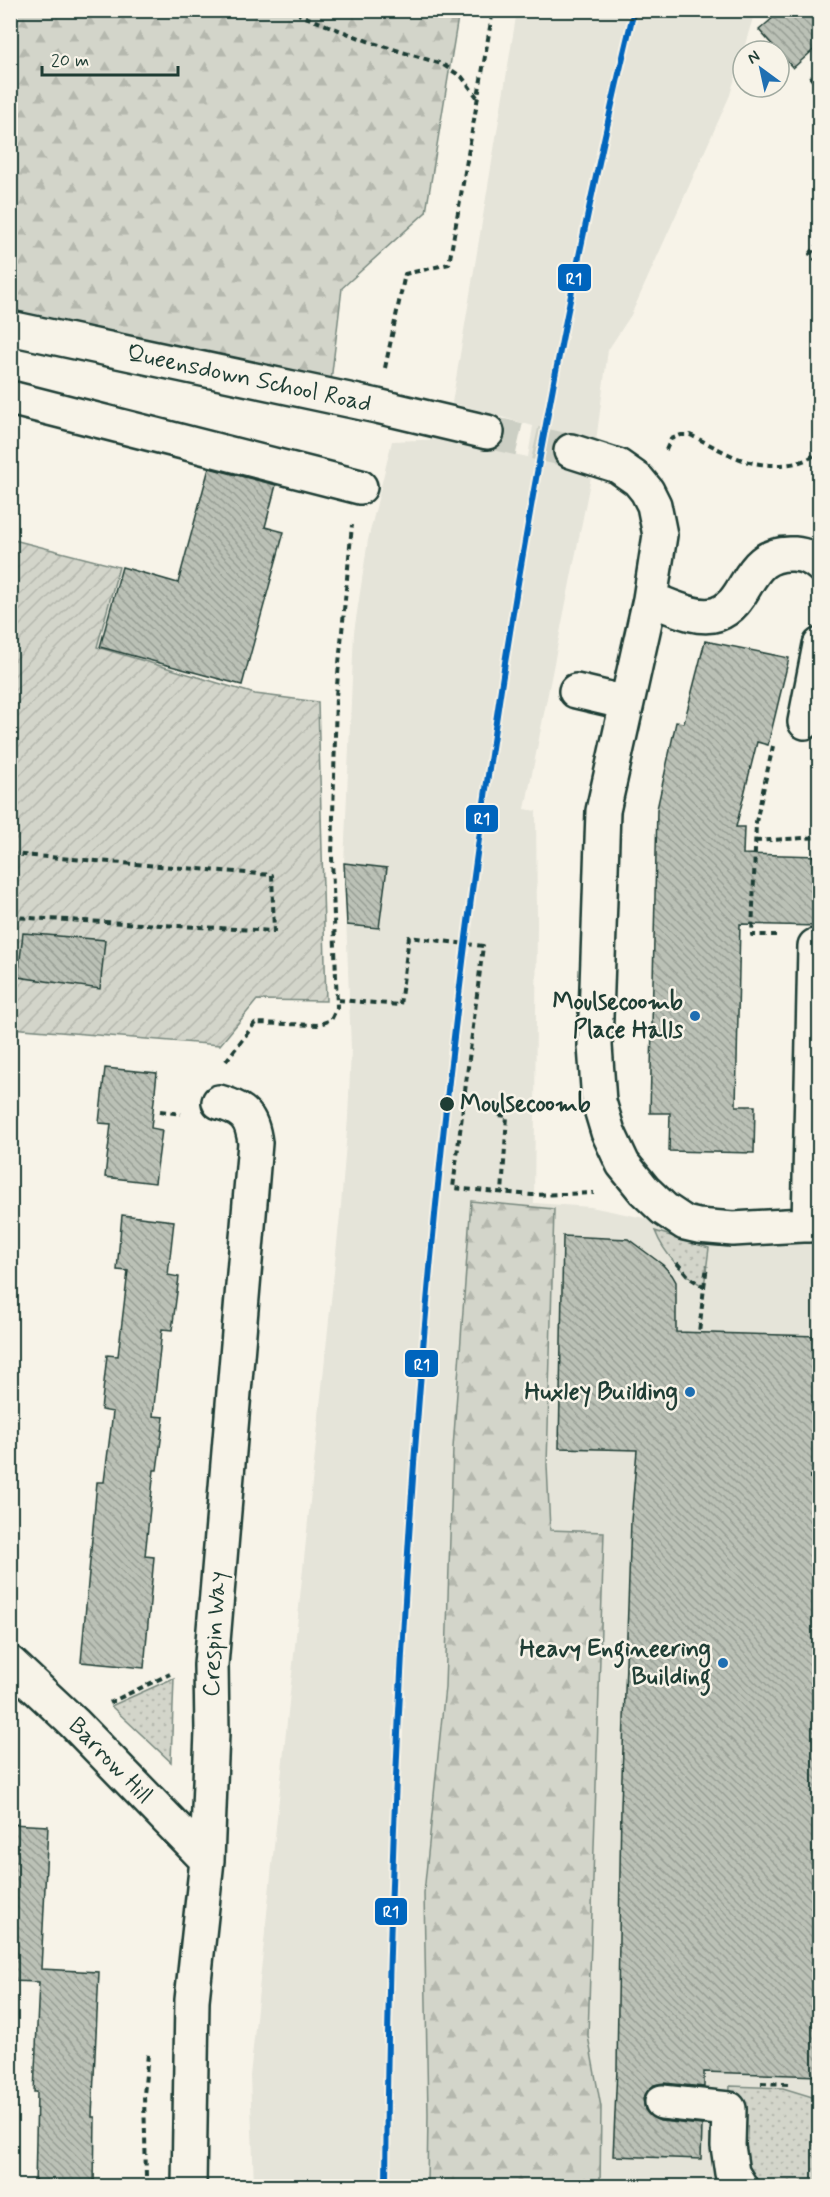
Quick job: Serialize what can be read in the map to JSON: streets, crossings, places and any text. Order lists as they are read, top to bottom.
{
  "streets": {
    "street": ["Queensdown School Road", "Crespin Way", "Barrow Hill"]
  },
  "crossings": [
    ["Crespin Way", "Barrow Hill"]
  ],
  "places": [
    "Moulsecoomb Place Halls",
    "Moulsecoomb",
    "Huxley Building",
    "Heavy Engineering Building"
  ],
  "lines": ["transit line R1"],
  "scale_bar": "20 m",
  "north": "top left"
}
